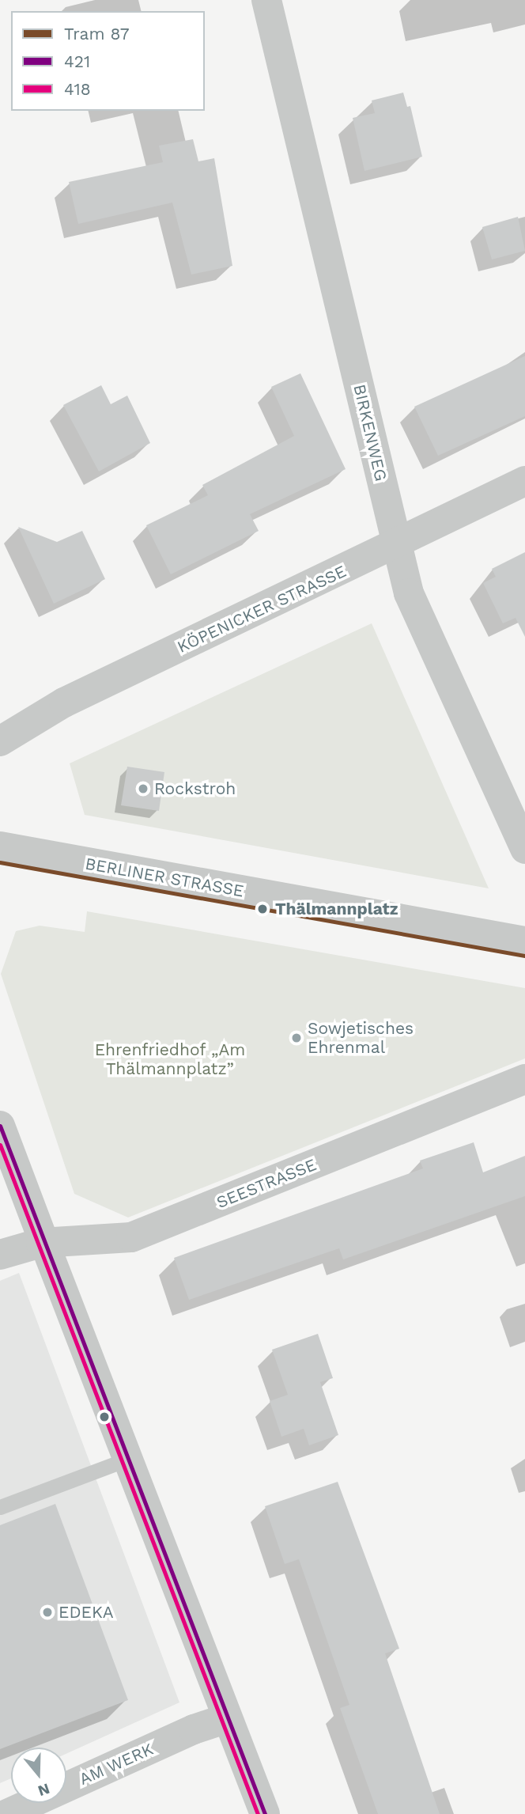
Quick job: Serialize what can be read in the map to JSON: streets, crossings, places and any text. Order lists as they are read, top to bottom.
{
  "streets": {
    "street": [
      "BIRKENWEG",
      "KÖPENICKER STRASSE",
      "BERLINER STRASSE",
      "SEESTRASSE",
      "AM WERK"
    ]
  },
  "crossings": [
    ["BIRKENWEG", "KÖPENICKER STRASSE"]
  ],
  "parks": ["Ehrenfriedhof „Am Thälmannplatz”"],
  "places": [
    "Rockstroh",
    "Thälmannplatz",
    "Sowjetisches Ehrenmal",
    "EDEKA"
  ],
  "lines": ["tram line 87", "transit line 421", "transit line 418"],
  "legend": ["Tram 87", "421", "418"],
  "north": "bottom"
}
